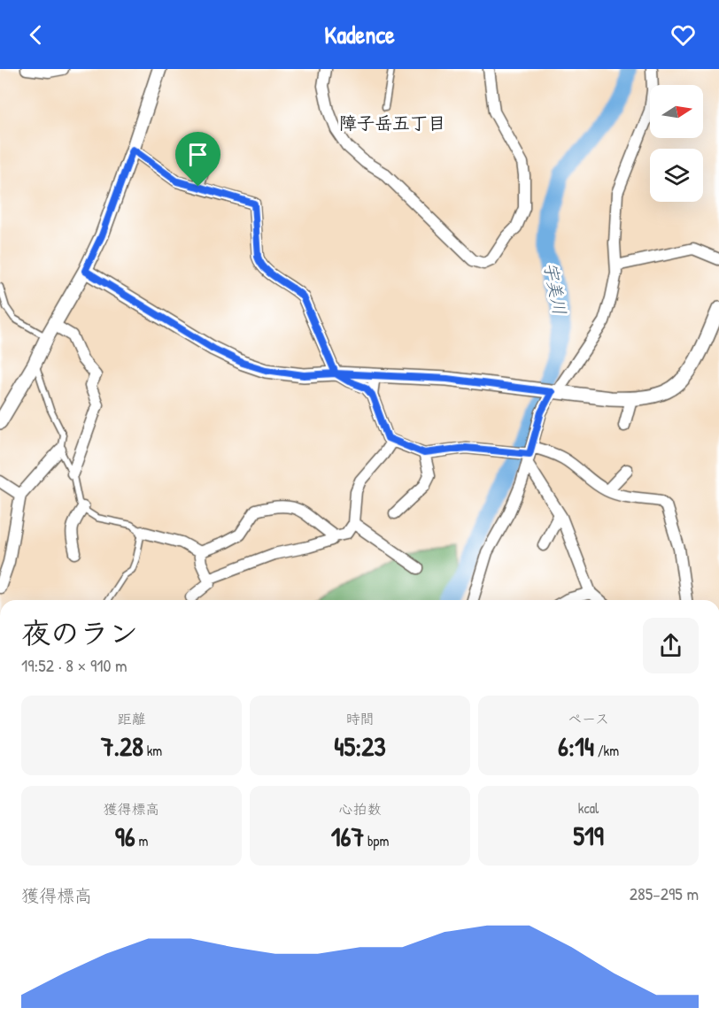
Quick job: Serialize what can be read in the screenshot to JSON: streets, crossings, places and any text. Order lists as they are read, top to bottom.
{
  "districts": ["障子岳五丁目"],
  "water": ["宇美川"],
  "north": "right",
  "page": {
    "header": "Kadence",
    "heading": ["夜のラン", "19:52 · 8 × 910 m"],
    "stats": [
      ["距離", "7.28 km"],
      ["時間", "45:23"],
      ["ペース", "6:14 /km"],
      ["獲得標高", "96 m"],
      ["心拍数", "167 bpm"],
      ["kcal", "519"]
    ],
    "chart": ["獲得標高", "285–295 m"]
  }
}
